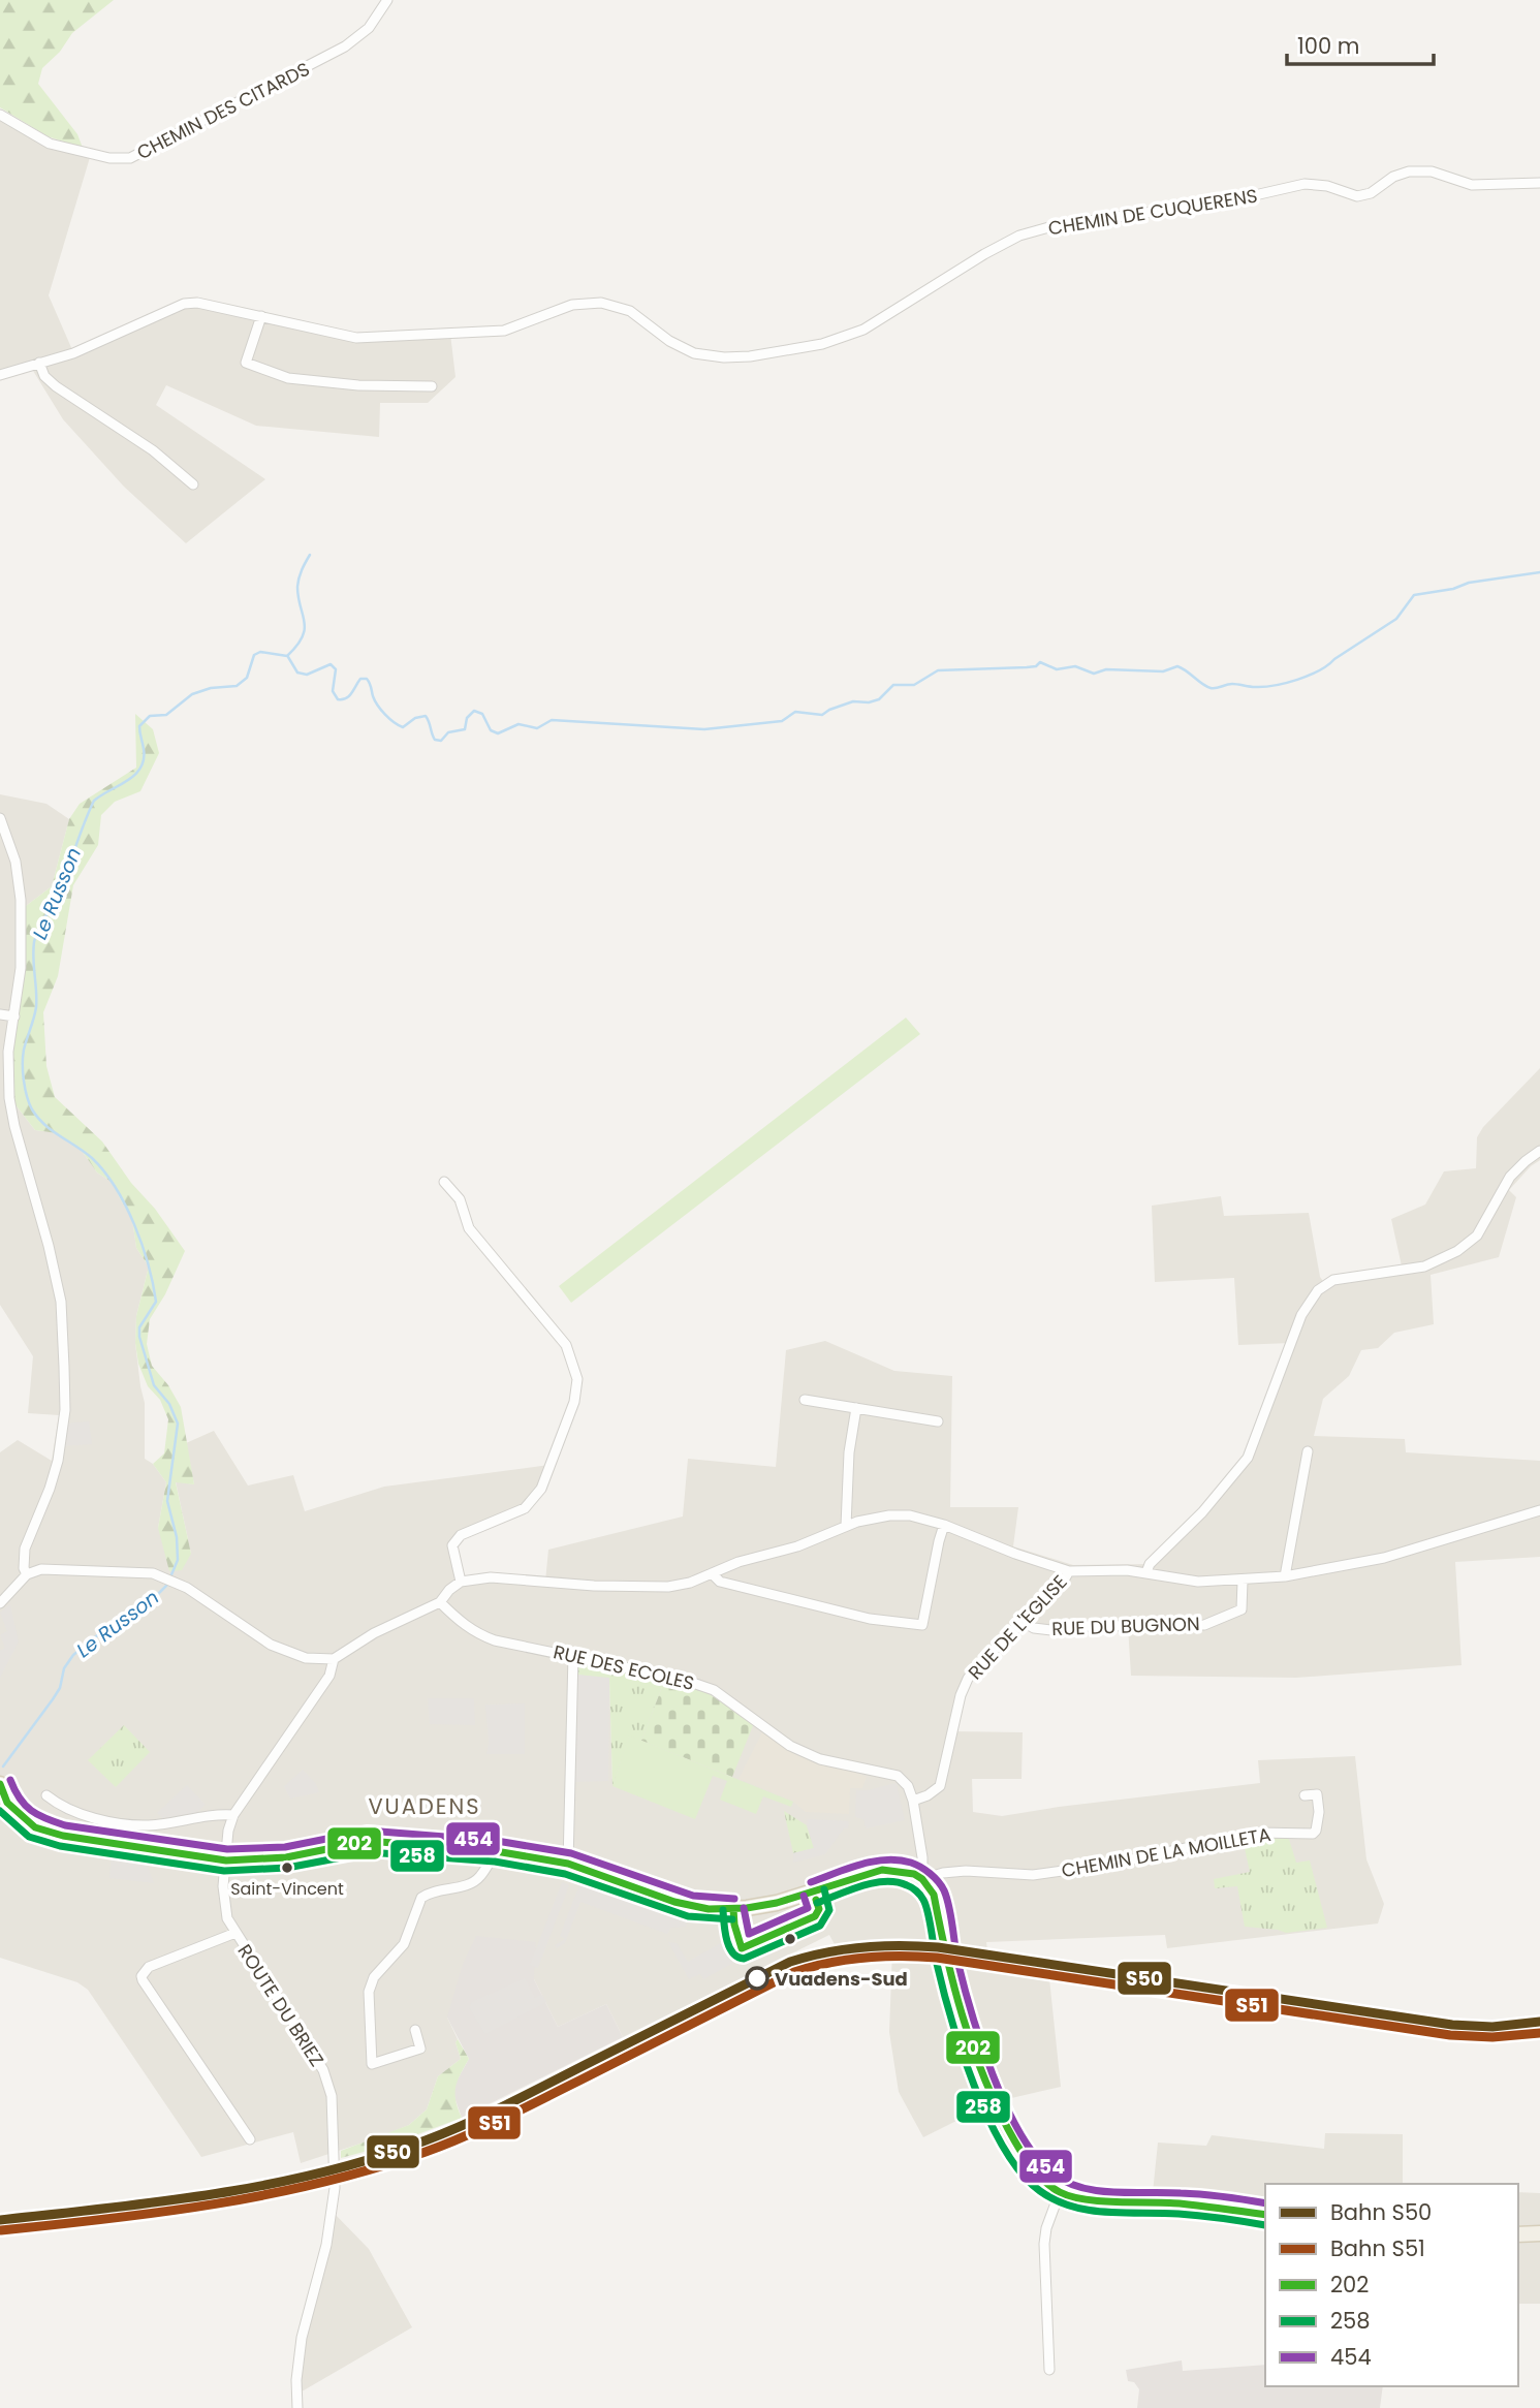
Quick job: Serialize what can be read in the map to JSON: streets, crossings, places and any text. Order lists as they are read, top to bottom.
{
  "streets": {
    "street": [
      "CHEMIN DES CITARDS",
      "CHEMIN DE CUQUERENS",
      "RUE DU BUGNON",
      "RUE DE L'EGLISE",
      "RUE DES ECOLES",
      "CHEMIN DE LA MOILLETA",
      "ROUTE DU BRIEZ"
    ]
  },
  "crossings": [
    ["RUE DU BUGNON", "RUE DE L'EGLISE"],
    ["RUE DE L'EGLISE", "RUE DES ECOLES"]
  ],
  "districts": ["VUADENS"],
  "water": ["Le Russon"],
  "places": ["Saint-Vincent", "Vuadens-Sud"],
  "lines": [
    "transit line 454",
    "transit line 202",
    "transit line 258",
    "rail line S50",
    "rail line S51"
  ],
  "legend": [
    "Bahn S50",
    "Bahn S51",
    "202",
    "258",
    "454"
  ],
  "scale_bar": "100 m"
}
